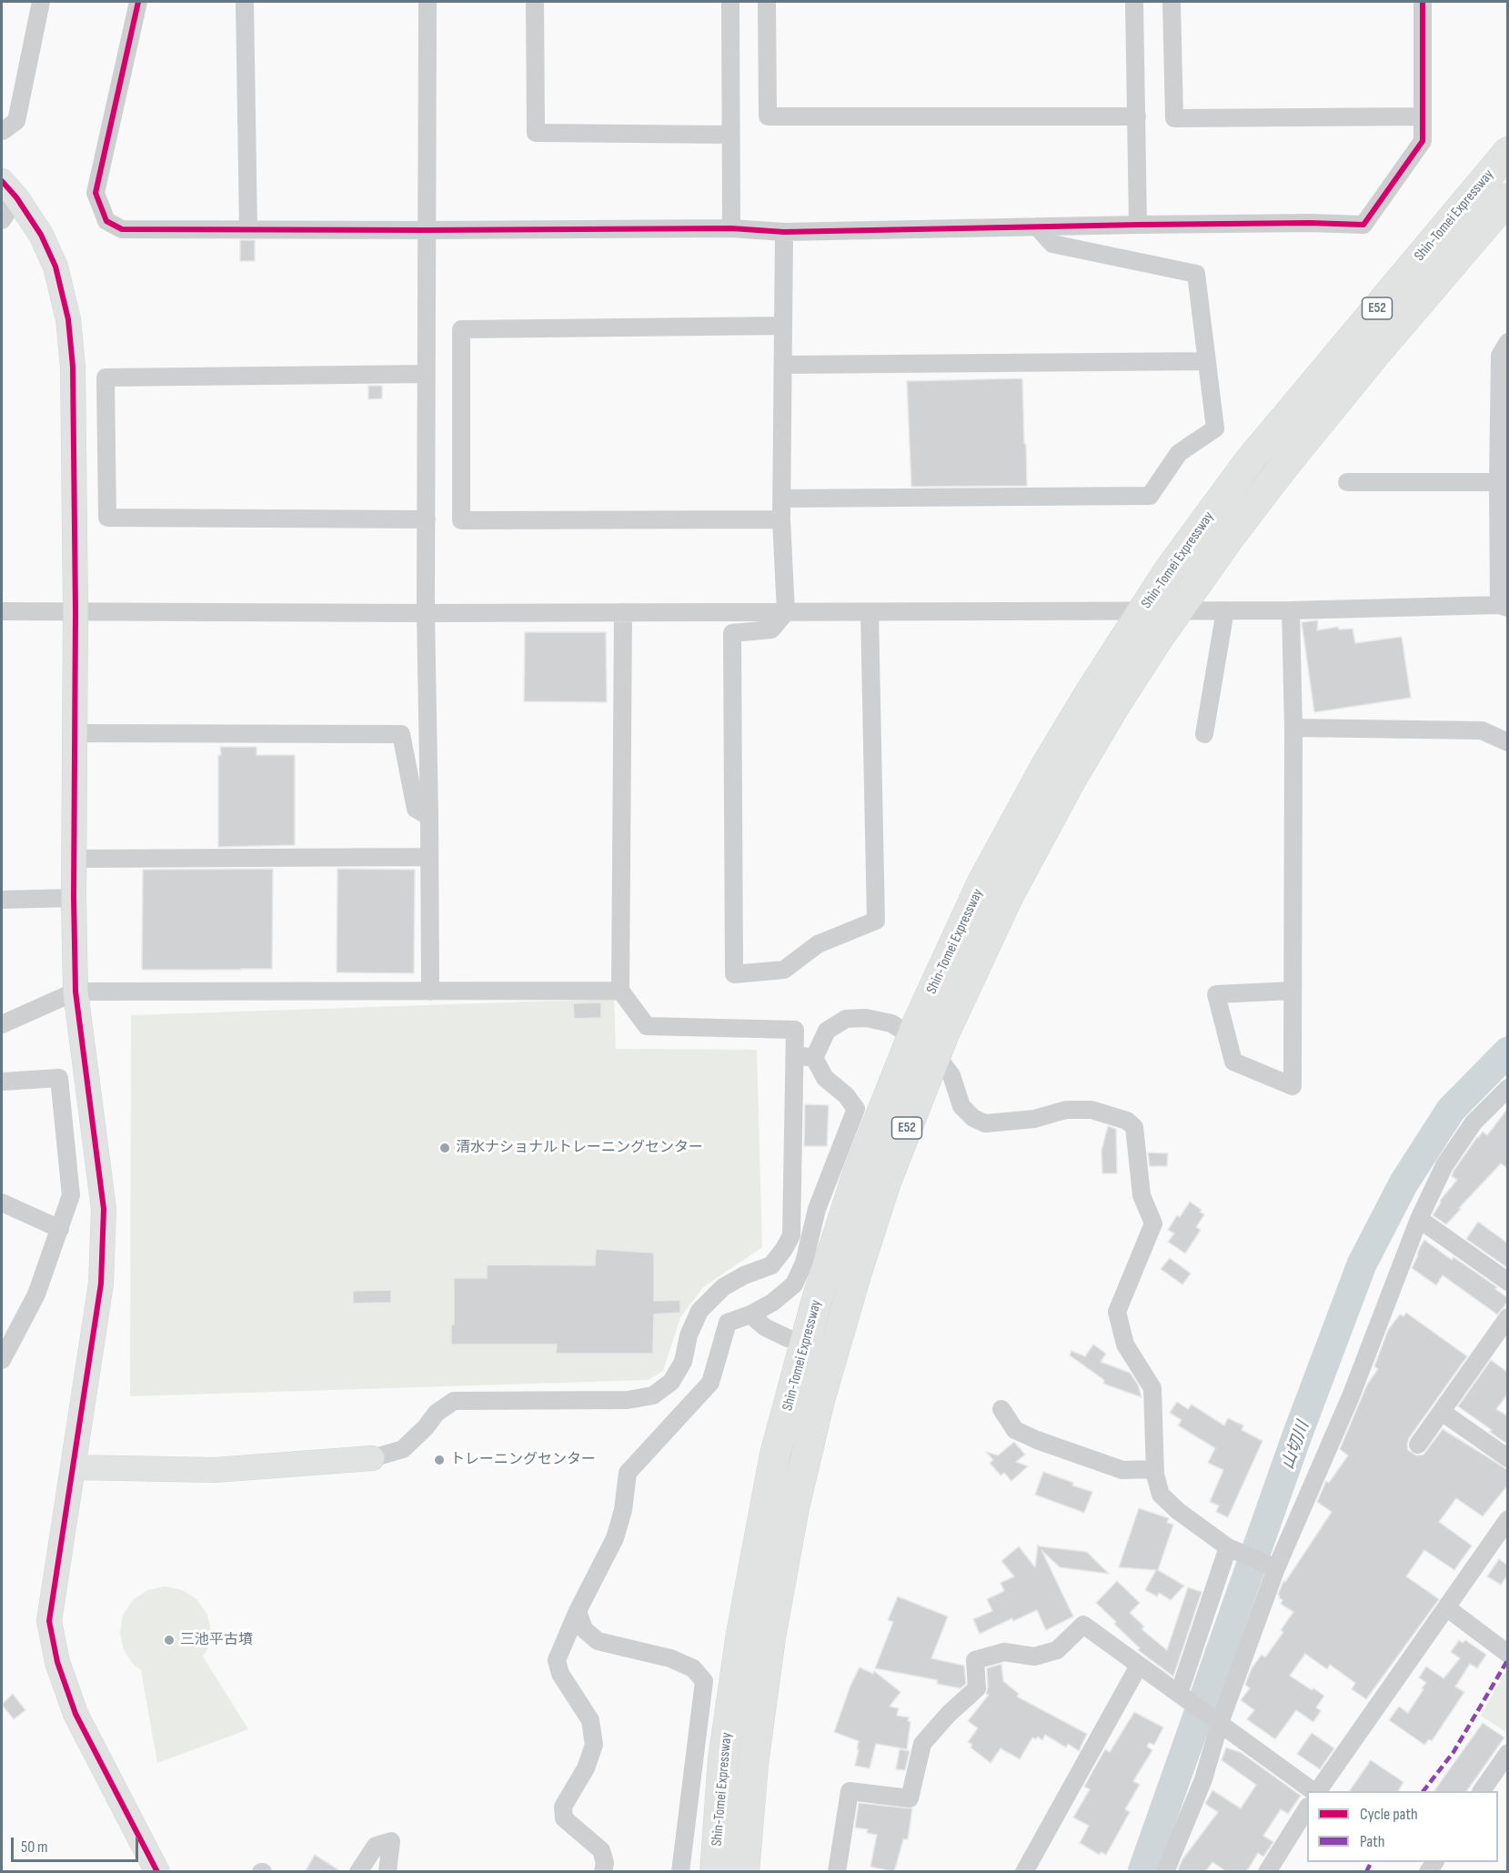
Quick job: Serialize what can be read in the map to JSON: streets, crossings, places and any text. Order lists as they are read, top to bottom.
{
  "streets": {
    "highway": ["Shin-Tomei Expressway", "E52"]
  },
  "water": ["山切川"],
  "places": ["清水ナショナルトレーニングセンター", "トレーニングセンター", "三池平古墳"],
  "legend": ["Cycle path", "Path"],
  "scale_bar": "50 m"
}
